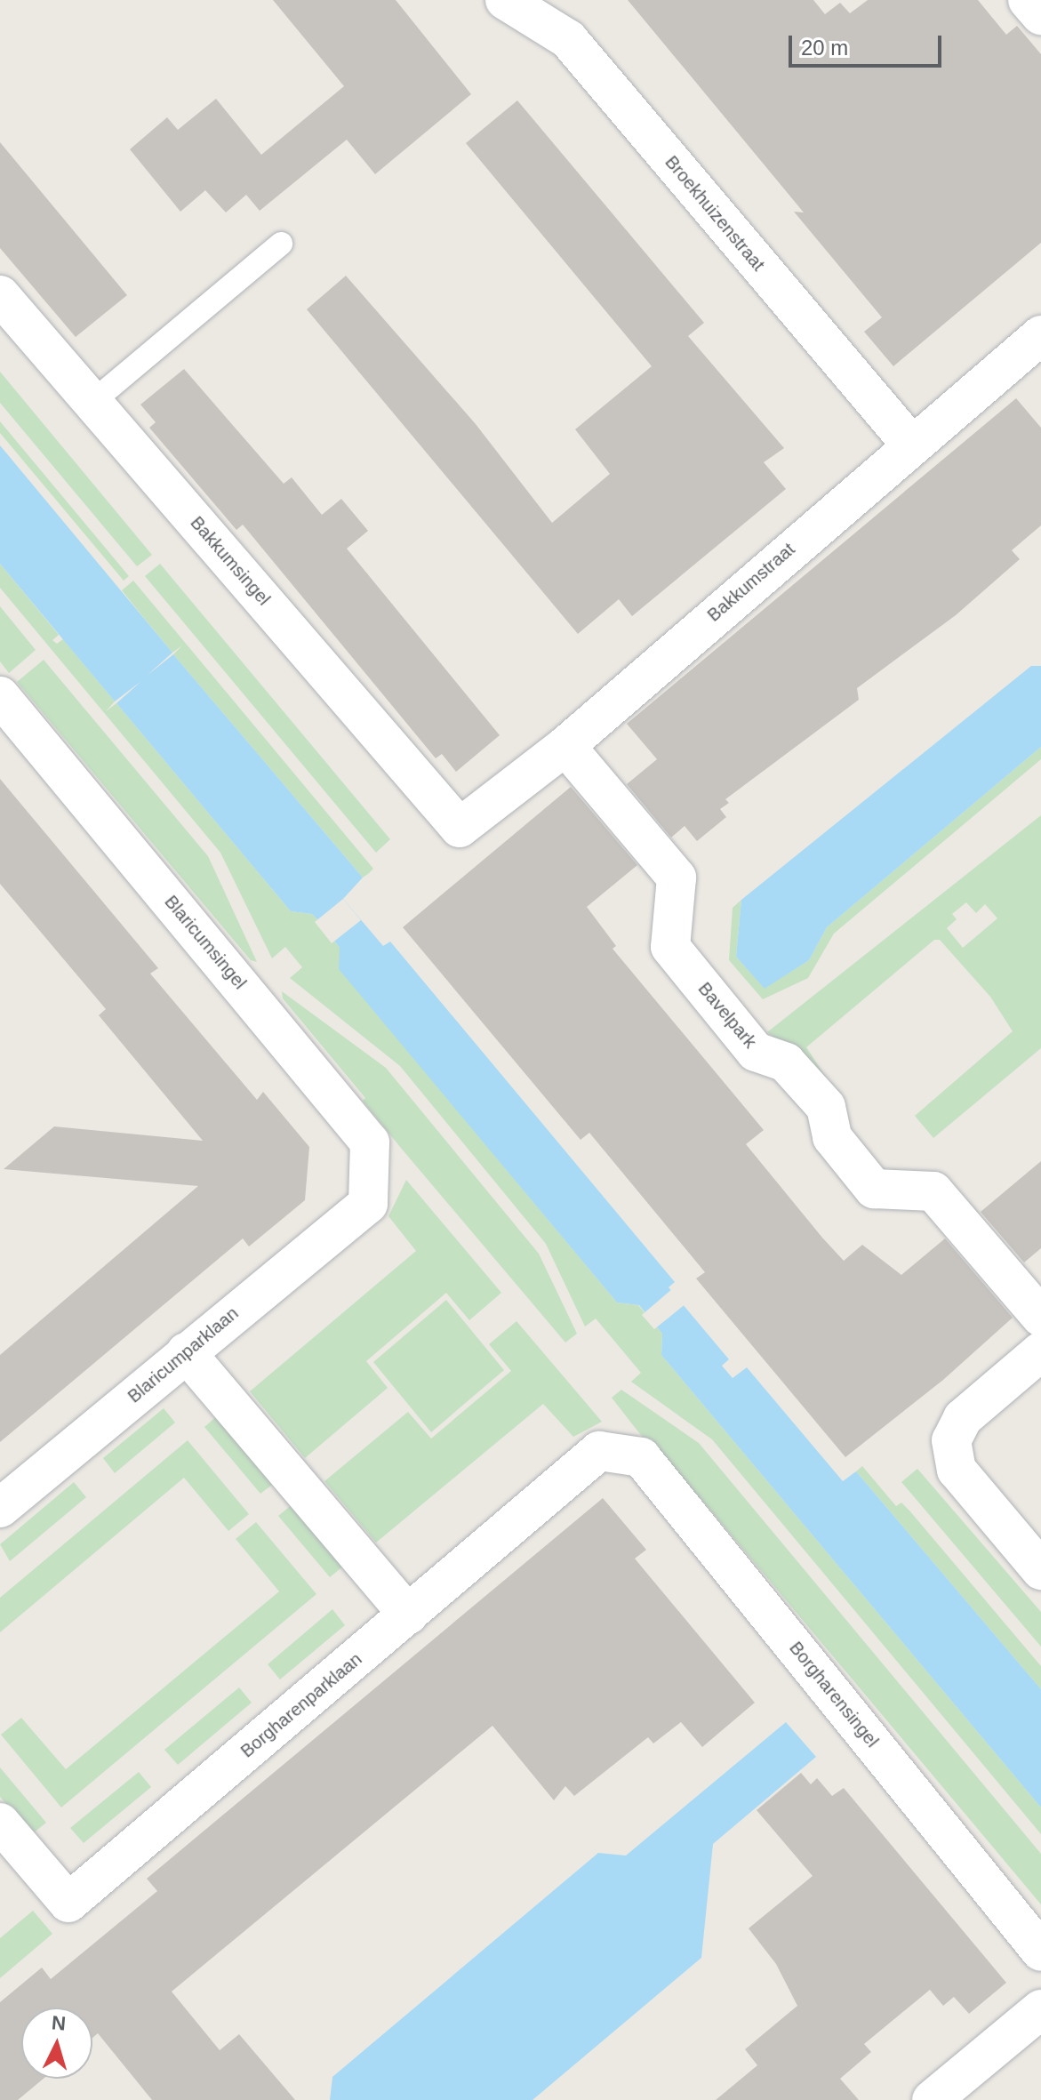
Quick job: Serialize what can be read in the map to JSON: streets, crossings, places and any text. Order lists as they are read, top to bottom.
{
  "streets": {
    "street": [
      "Broekhuizenstraat",
      "Bakkumsingel",
      "Bakkumstraat",
      "Blaricumsingel",
      "Bavelpark",
      "Blaricumparklaan",
      "Borgharensingel",
      "Borgharenparklaan"
    ]
  },
  "crossings": [
    ["Broekhuizenstraat", "Bakkumstraat"],
    ["Bakkumsingel", "Bakkumstraat"],
    ["Bakkumstraat", "Bavelpark"],
    ["Blaricumsingel", "Blaricumparklaan"],
    ["Borgharensingel", "Borgharenparklaan"]
  ],
  "scale_bar": "20 m",
  "north": "top"
}
